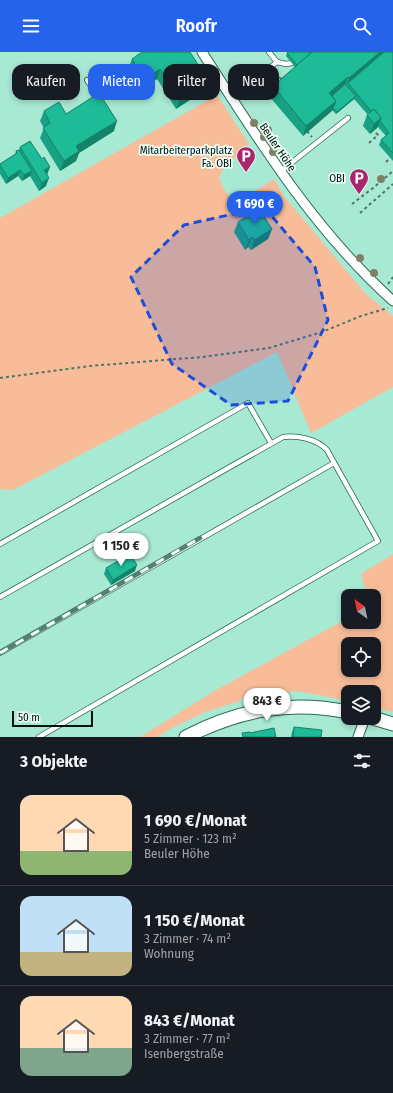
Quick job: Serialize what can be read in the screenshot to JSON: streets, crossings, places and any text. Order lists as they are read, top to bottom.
{
  "streets": {
    "street": ["Beuler Höhe"]
  },
  "places": {
    "parking": ["Mitarbeiterparkplatz Fa. OBI", "OBI"]
  },
  "scale_bar": "50 m",
  "north": "top left",
  "page": {
    "header": "Roofr",
    "chip": [
      "Kaufen",
      "Mieten",
      "Filter",
      "Neu"
    ],
    "price": ["1 690 €", "1 150 €", "843 €"],
    "scale": "50 m",
    "heading": "3 Objekte",
    "list": [
      {
        "name": "1 690 €/Monat",
        "note": "5 Zimmer · 123 m² · Beuler Höhe"
      },
      {
        "name": "1 150 €/Monat",
        "note": "3 Zimmer · 74 m² · Wohnung"
      },
      {
        "name": "843 €/Monat",
        "note": "3 Zimmer · 77 m² · Isenbergstraße"
      }
    ]
  }
}
